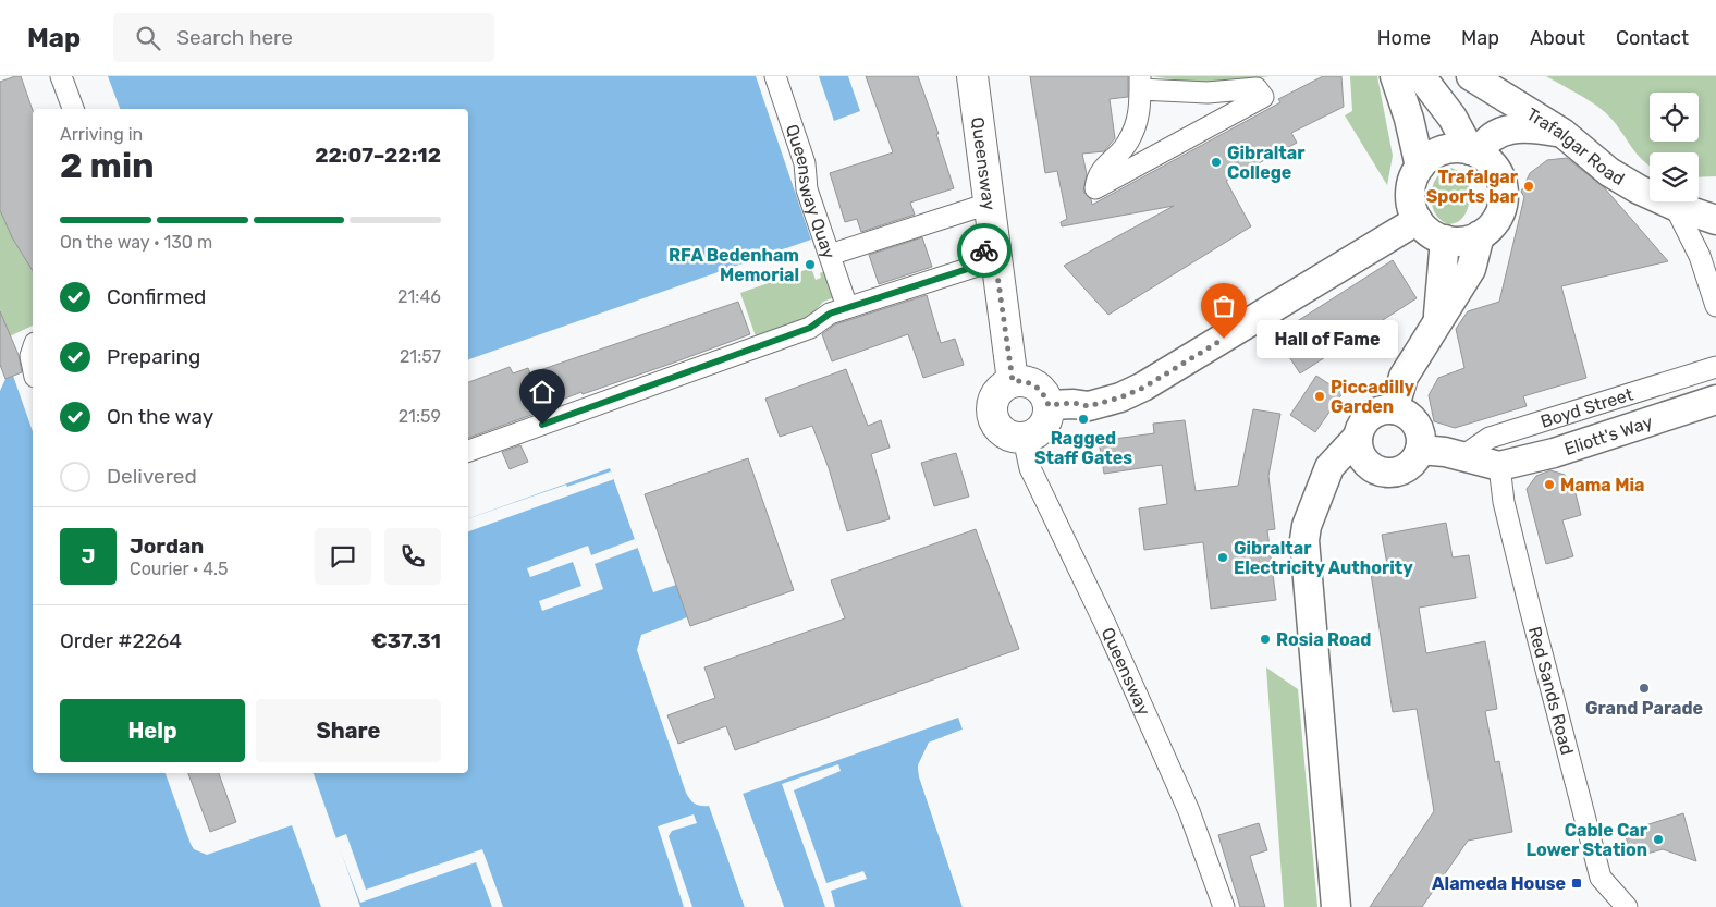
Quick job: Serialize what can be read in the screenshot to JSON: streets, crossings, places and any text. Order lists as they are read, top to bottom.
{
  "streets": {
    "main road": ["Trafalgar Road", "Queensway", "Eliott's Way"],
    "street": ["Queensway Quay", "Boyd Street", "Red Sands Road"]
  },
  "crossings": [
    ["Eliott's Way", "Red Sands Road"]
  ],
  "places": {
    "other": [
      "Gibraltar College",
      "Trafalgar Sports bar",
      "RFA Bedenham Memorial",
      "Hall of Fame",
      "Piccadilly Garden",
      "Ragged Staff Gates",
      "Mama Mia",
      "Gibraltar Electricity Authority",
      "Rosia Road",
      "Grand Parade",
      "Cable Car Lower Station"
    ],
    "transit": ["Alameda House"]
  },
  "page": {
    "header": "Map",
    "search": "Search here",
    "nav": [
      "Home",
      "Map",
      "About",
      "Contact"
    ],
    "heading": ["2 min", "Arriving in", "22:07–22:12"],
    "panel": [
      "Jordan",
      "Courier · 4.5",
      "Order #2264",
      "€37.31"
    ],
    "bar": "On the way · 130 m",
    "list": [
      ["Confirmed", "21:46"],
      ["Preparing", "21:57"],
      ["On the way", "21:59"],
      "Delivered"
    ],
    "bubble": "Hall of Fame",
    "round": "J",
    "buttons": ["Help", "Share"]
  }
}
